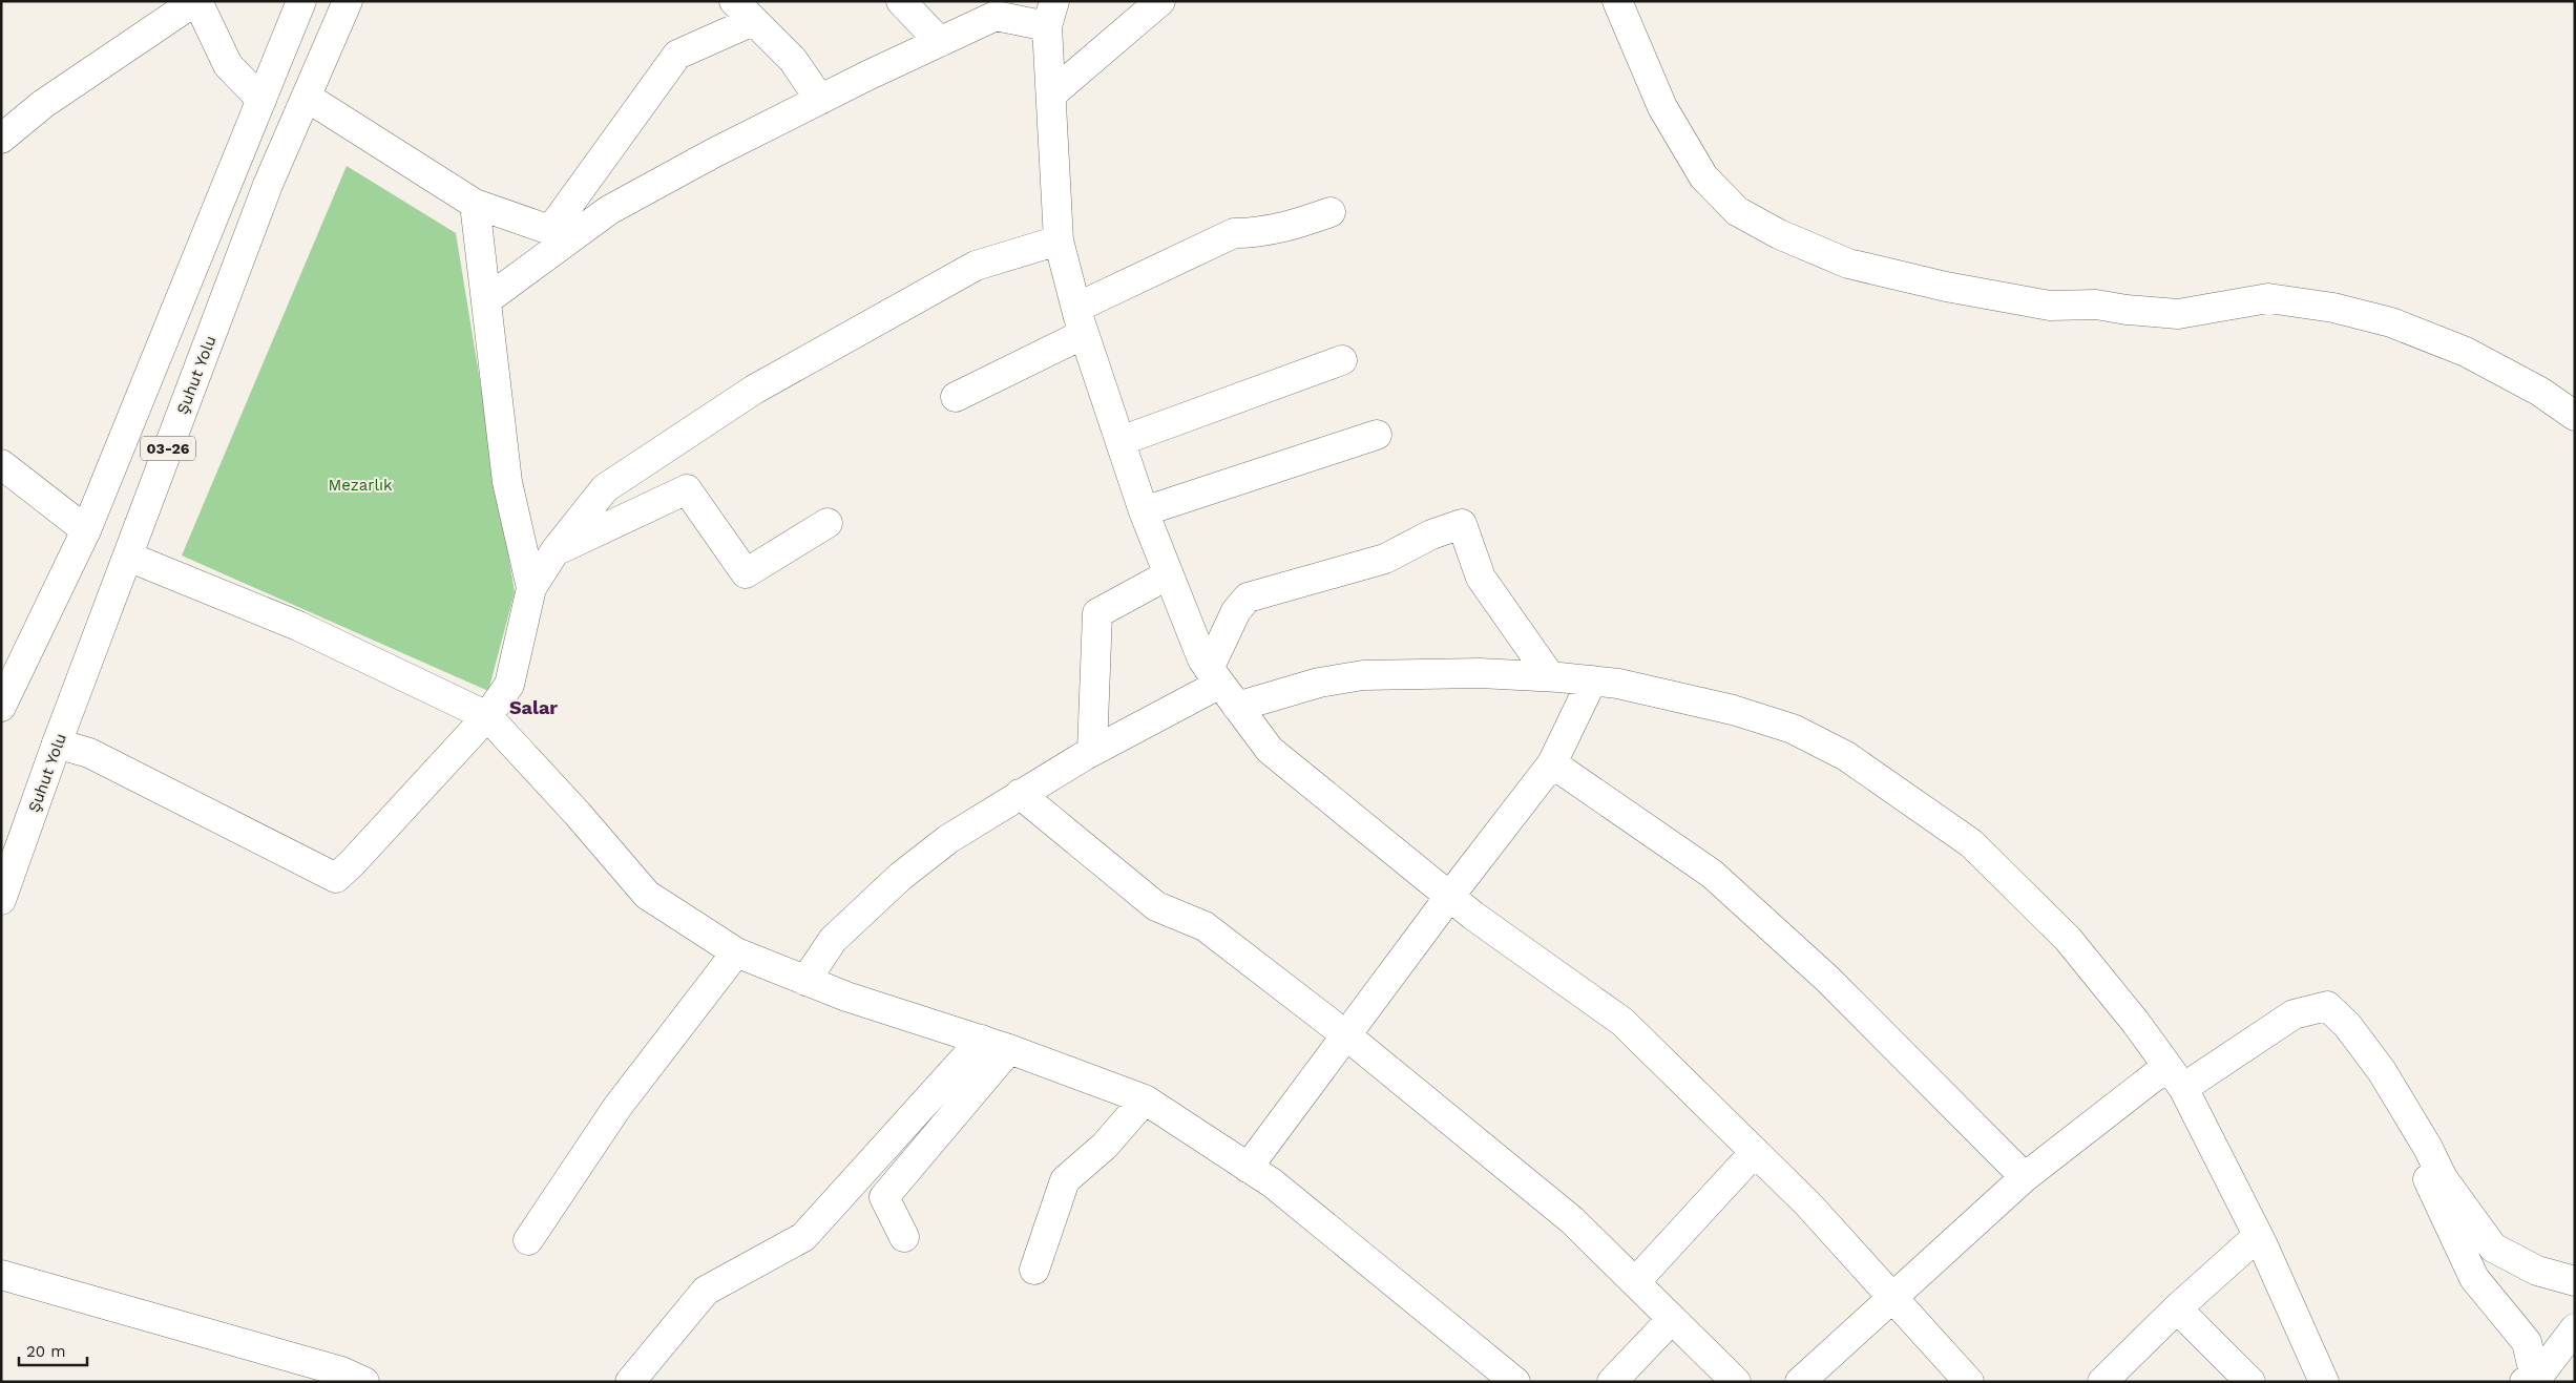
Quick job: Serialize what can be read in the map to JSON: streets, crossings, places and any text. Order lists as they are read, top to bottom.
{
  "streets": {
    "street": ["Şuhut Yolu", "03-26"]
  },
  "districts": ["Salar"],
  "parks": ["Mezarlık"],
  "scale_bar": "20 m"
}
